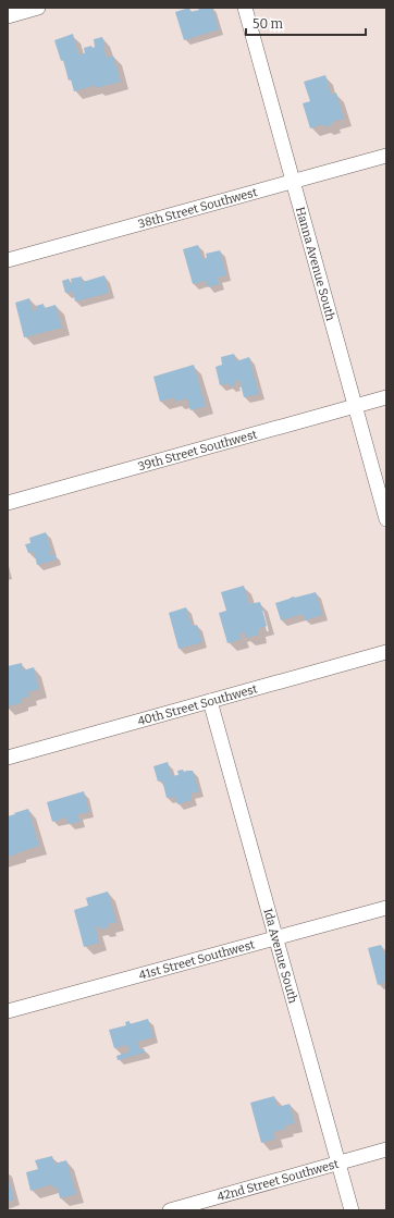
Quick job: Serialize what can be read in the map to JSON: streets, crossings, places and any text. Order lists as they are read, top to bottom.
{
  "streets": {
    "street": [
      "38th Street Southwest",
      "Hanna Avenue South",
      "39th Street Southwest",
      "40th Street Southwest",
      "Ida Avenue South",
      "41st Street Southwest",
      "42nd Street Southwest"
    ]
  },
  "crossings": [
    ["38th Street Southwest", "Hanna Avenue South"],
    ["Hanna Avenue South", "39th Street Southwest"],
    ["40th Street Southwest", "Ida Avenue South"],
    ["Ida Avenue South", "41st Street Southwest"],
    ["Ida Avenue South", "42nd Street Southwest"]
  ],
  "scale_bar": "50 m"
}
